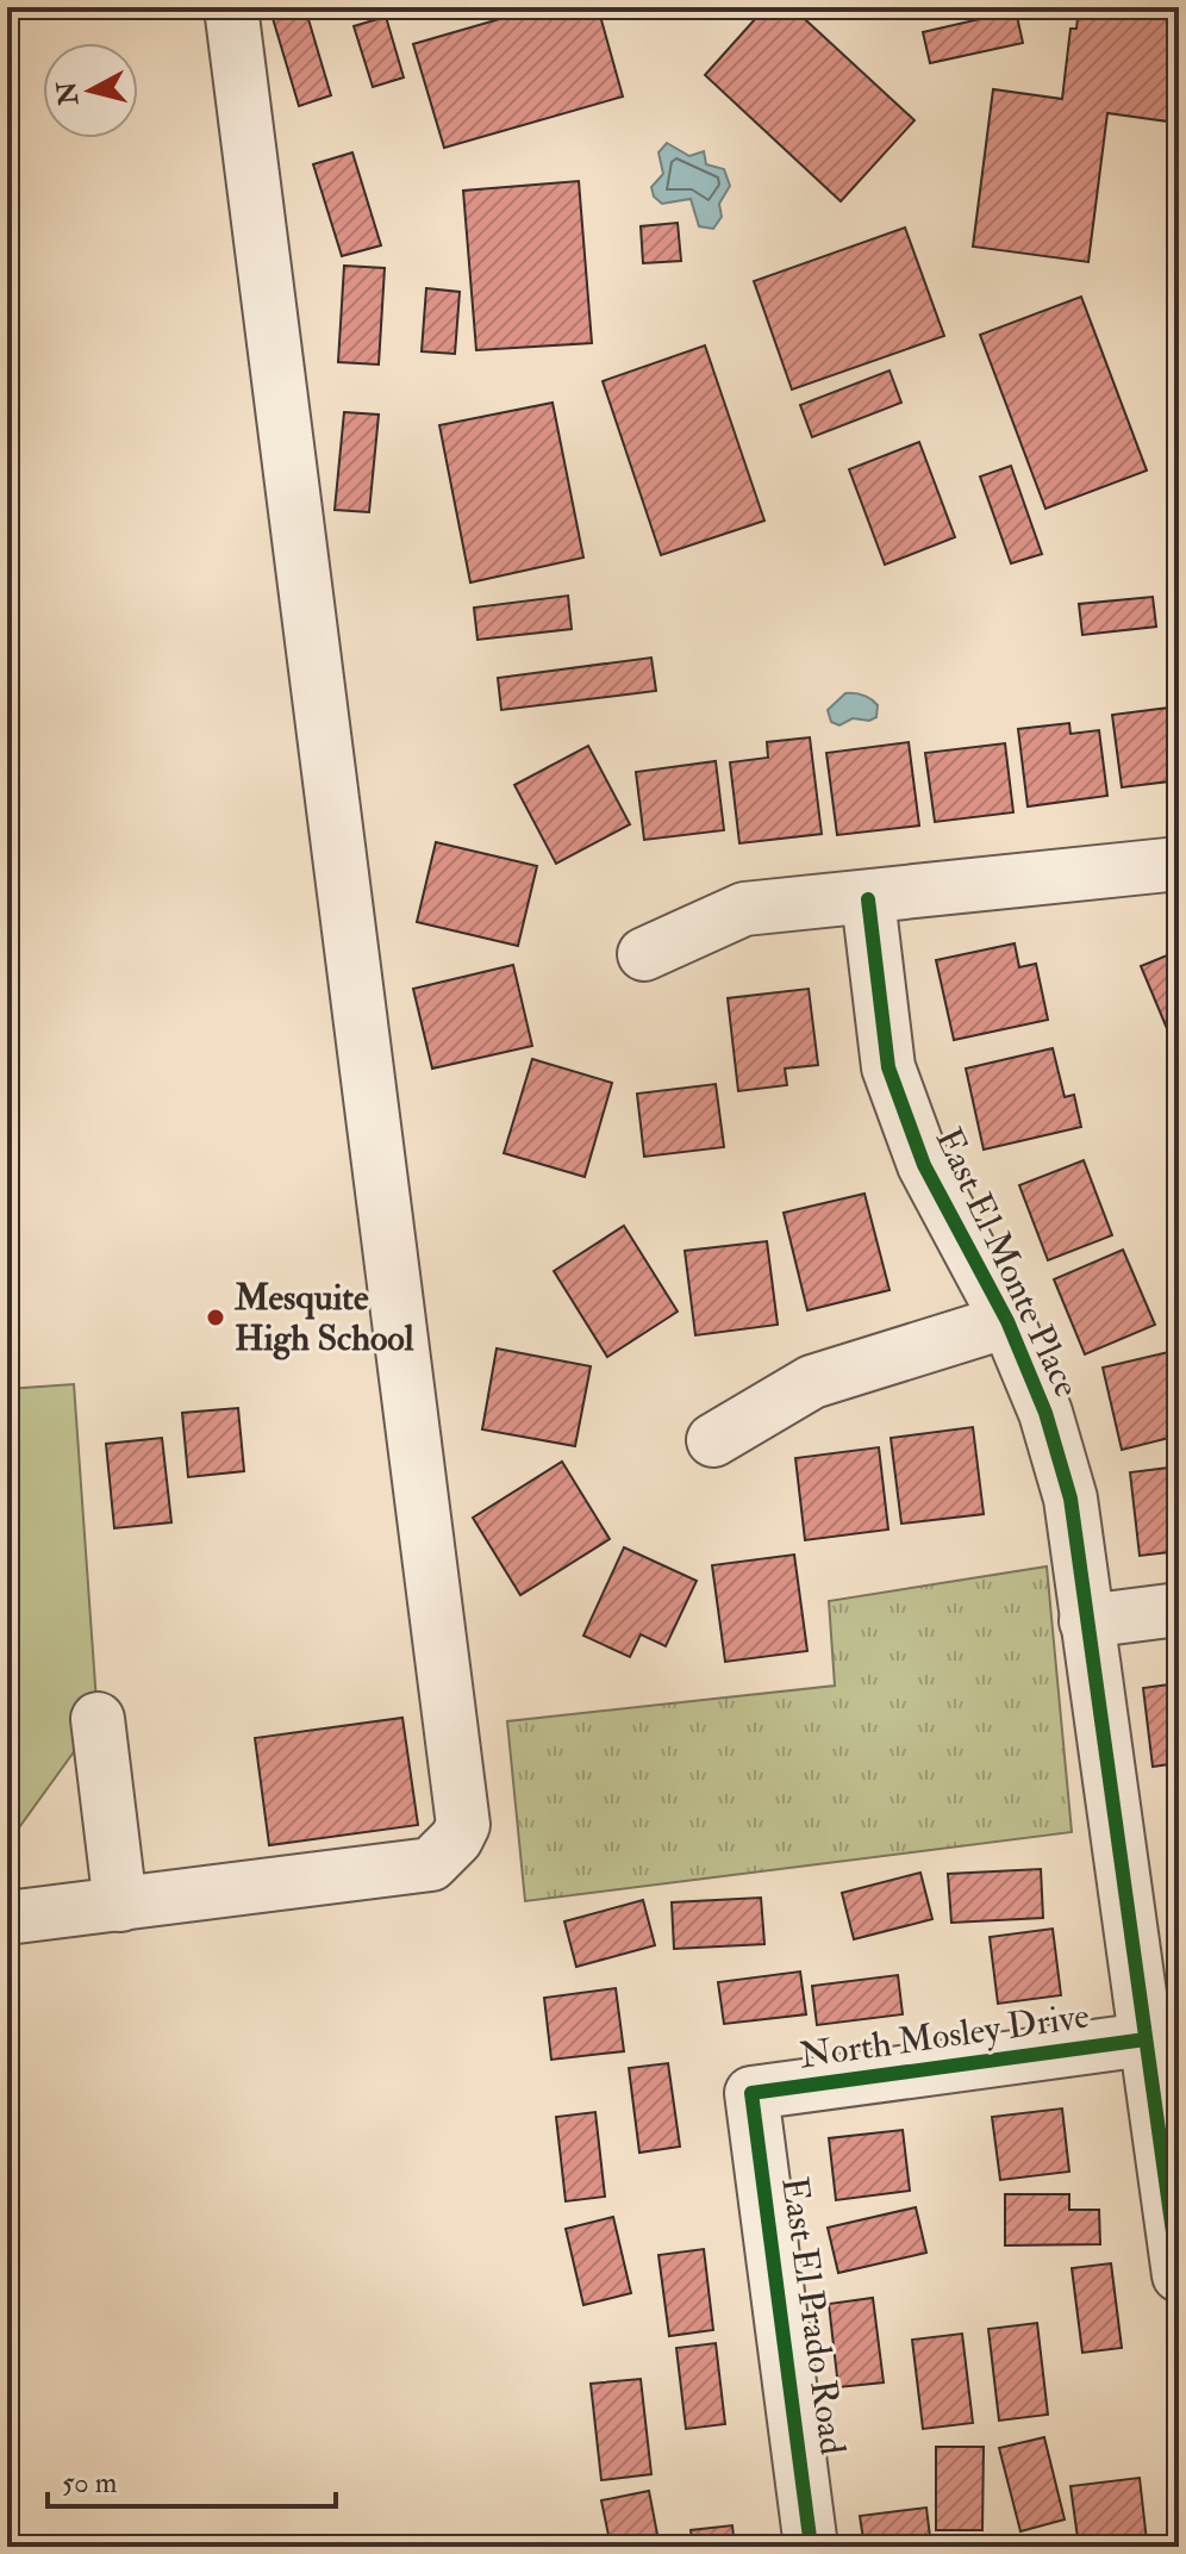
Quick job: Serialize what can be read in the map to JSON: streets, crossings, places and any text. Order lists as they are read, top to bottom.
{
  "streets": {
    "street": ["East El Monte Place", "North Mosley Drive", "East El Prado Road"]
  },
  "crossings": [
    ["East El Monte Place", "North Mosley Drive"],
    ["North Mosley Drive", "East El Prado Road"]
  ],
  "places": ["Mesquite High School"],
  "scale_bar": "50 m",
  "north": "left"
}
